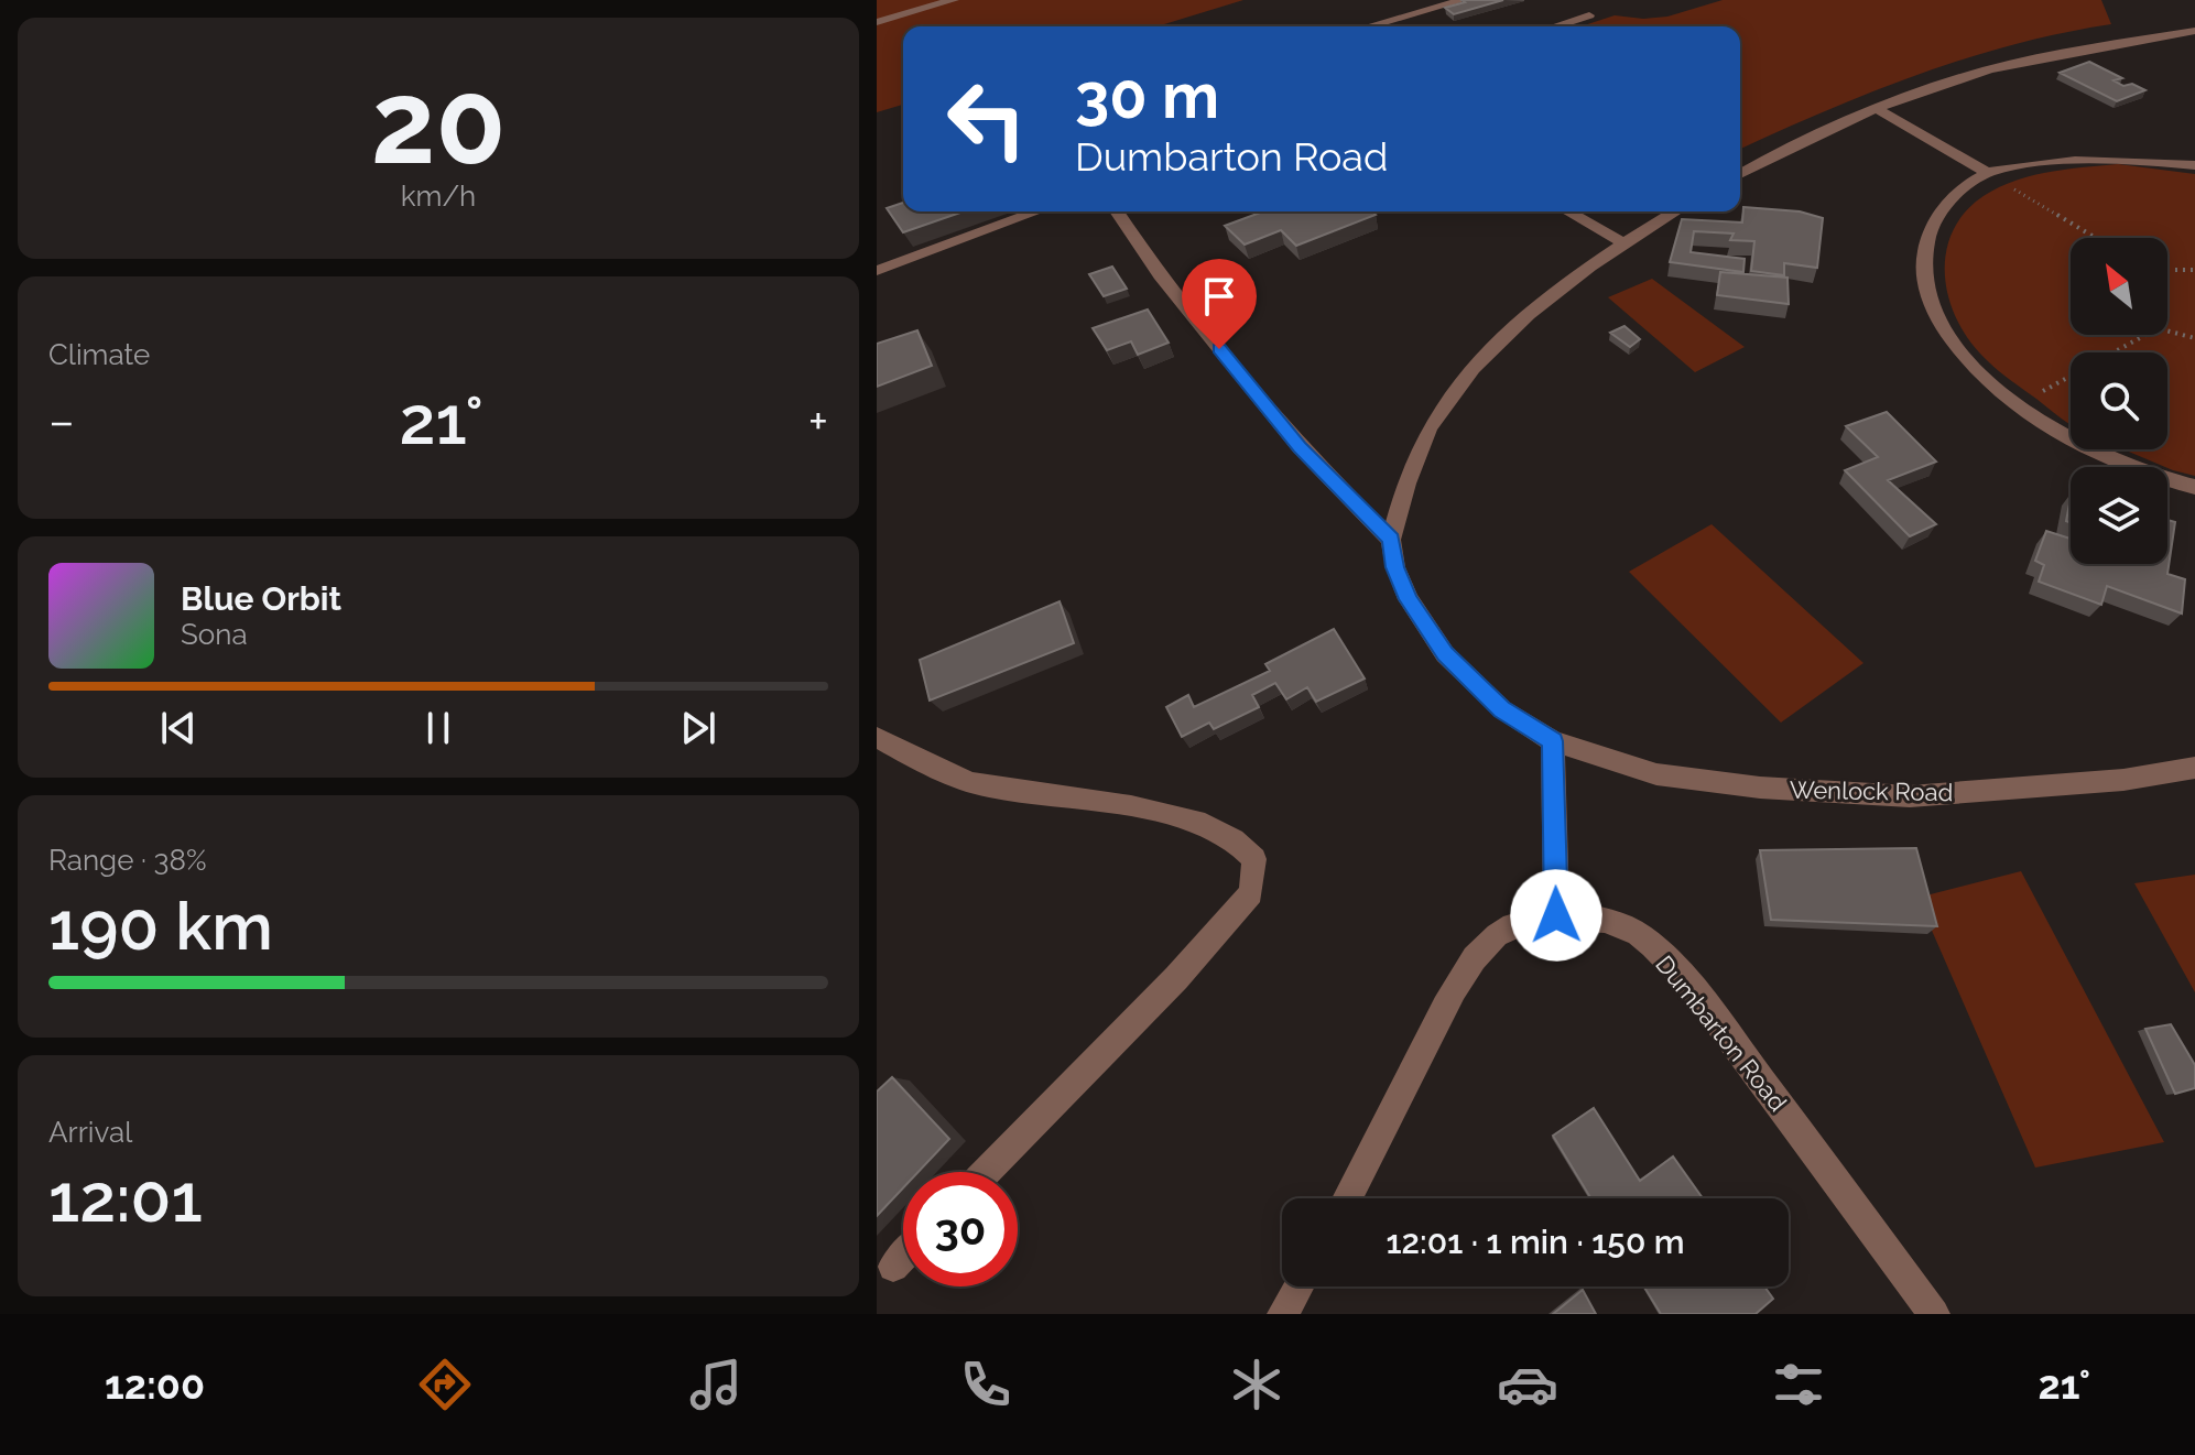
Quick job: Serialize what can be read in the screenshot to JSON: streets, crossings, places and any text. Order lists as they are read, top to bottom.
{
  "streets": {
    "street": ["Wenlock Road", "Dumbarton Road"]
  },
  "north": "top left",
  "page": {
    "tile": [
      ["20", "km/h"],
      "Climate",
      ["Range · 38%", "190 km"],
      ["Arrival", "12:01"]
    ],
    "turn": ["30 m", "Dumbarton Road"],
    "heat": ["−", "21°", "+"],
    "song": ["Blue Orbit", "Sona"],
    "limit": "30",
    "trip": "12:01 · 1 min · 150 m",
    "tabs": ["12:00", "21°"]
  }
}
